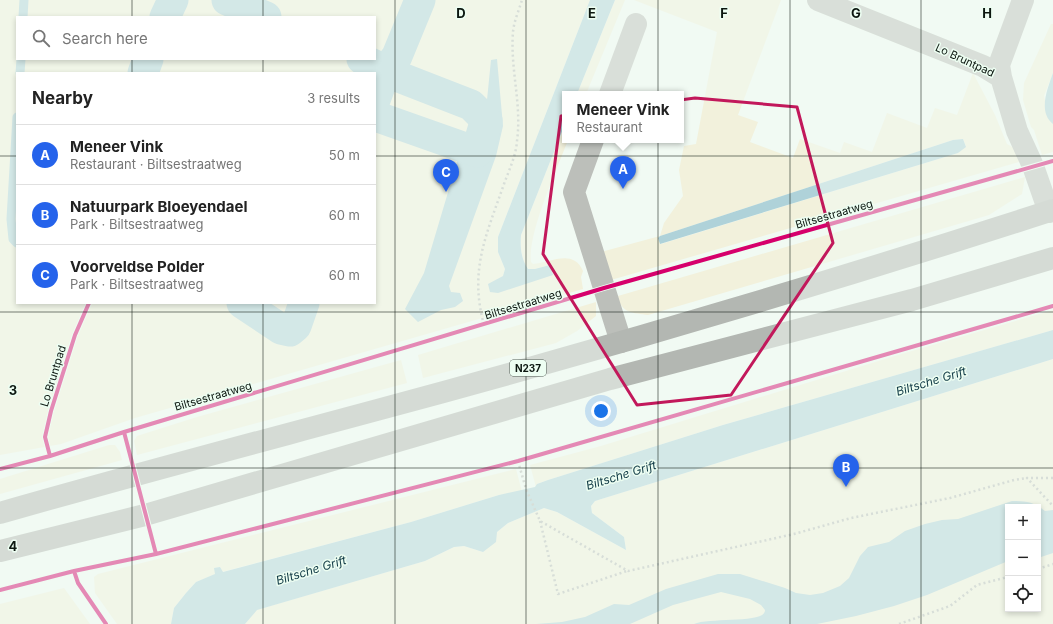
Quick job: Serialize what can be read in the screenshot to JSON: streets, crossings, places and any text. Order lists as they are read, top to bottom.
{
  "streets": {
    "main road": ["N237"],
    "street": ["Lo Bruntpad"],
    "cycle path": ["Biltsestraatweg"]
  },
  "crossings": [
    ["Lo Bruntpad", "N237"]
  ],
  "water": ["Biltsche Grift"],
  "page": {
    "search": "Search here",
    "heading": ["Nearby", "3 results"],
    "popup": ["Meneer Vink", "Restaurant"],
    "list": [
      {
        "mark": "A",
        "name": "Meneer Vink",
        "note": "Restaurant · Biltsestraatweg",
        "value": "50 m"
      },
      {
        "mark": "B",
        "name": "Natuurpark Bloeyendael",
        "note": "Park · Biltsestraatweg",
        "value": "60 m"
      },
      {
        "mark": "C",
        "name": "Voorveldse Polder",
        "note": "Park · Biltsestraatweg",
        "value": "60 m"
      }
    ],
    "pins": ["A", "C", "B"],
    "map_buttons": ["+", "−"]
  },
  "grid": {
    "columns": [
      "D",
      "E",
      "F",
      "G",
      "H"
    ],
    "rows": ["3", "4"]
  }
}
